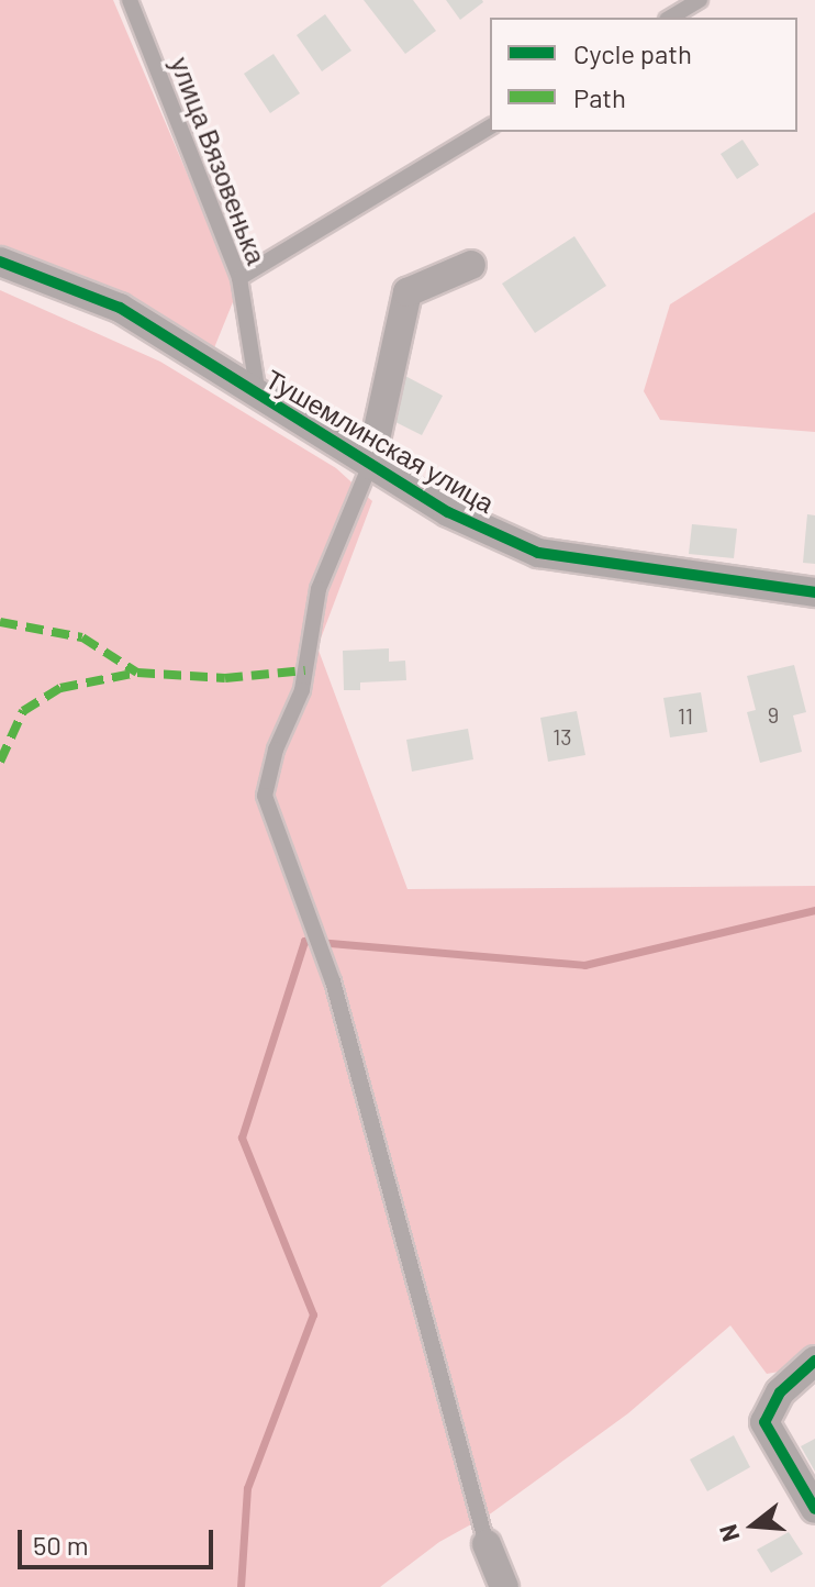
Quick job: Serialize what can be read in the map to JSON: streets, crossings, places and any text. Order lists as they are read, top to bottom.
{
  "streets": {
    "street": ["Тушемлинская улица"],
    "lane": ["улица Вязовенька"]
  },
  "crossings": [
    ["улица Вязовенька", "Тушемлинская улица"]
  ],
  "house_numbers": ["9", "11", "13"],
  "legend": ["Cycle path", "Path"],
  "scale_bar": "50 m",
  "north": "left"
}
